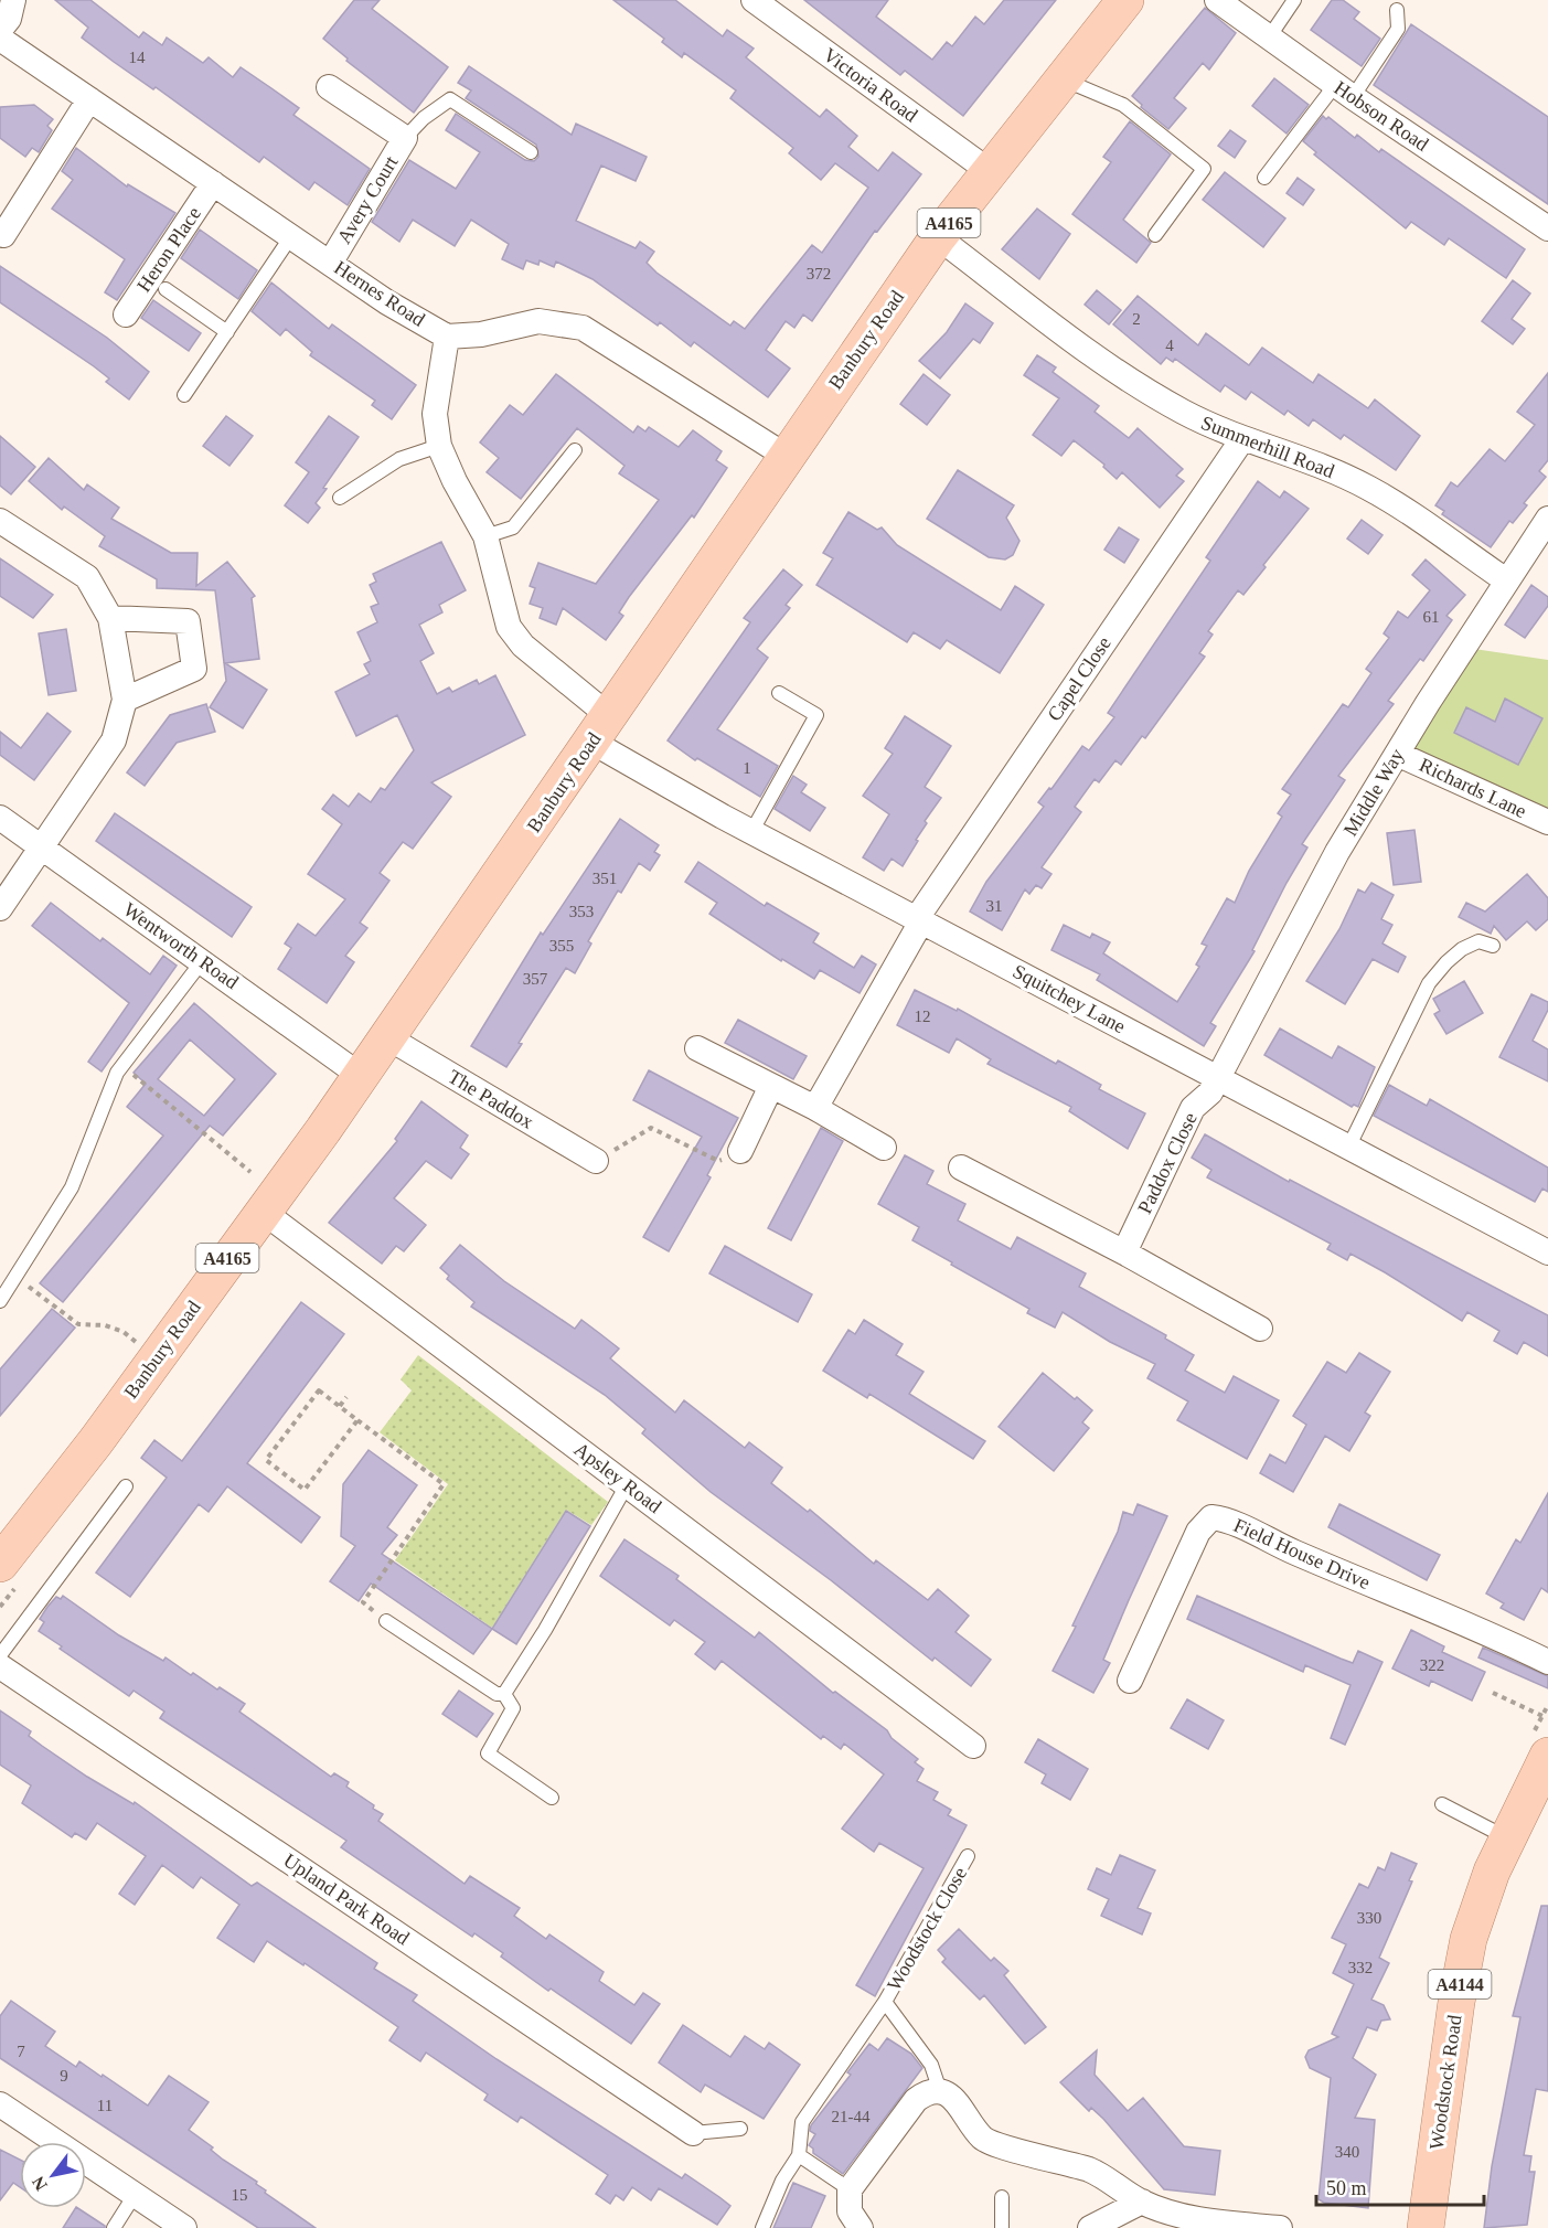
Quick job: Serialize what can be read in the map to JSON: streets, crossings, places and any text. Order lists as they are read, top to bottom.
{
  "streets": {
    "main road": [
      "A4165",
      "Banbury Road",
      "A4144",
      "Woodstock Road"
    ],
    "street": [
      "Victoria Road",
      "Hobson Road",
      "Avery Court",
      "Heron Place",
      "Hernes Road",
      "Summerhill Road",
      "Capel Close",
      "Richards Lane",
      "Middle Way",
      "Wentworth Road",
      "Squitchey Lane",
      "The Paddox",
      "Paddox Close",
      "Apsley Road",
      "Field House Drive",
      "Upland Park Road",
      "Woodstock Close"
    ]
  },
  "crossings": [
    ["Victoria Road", "Banbury Road"],
    ["Avery Court", "Hernes Road"],
    ["Heron Place", "Hernes Road"],
    ["Hernes Road", "Banbury Road"],
    ["Hernes Road", "Squitchey Lane"],
    ["Banbury Road", "Summerhill Road"],
    ["Banbury Road", "Wentworth Road"],
    ["Banbury Road", "Squitchey Lane"],
    ["Banbury Road", "The Paddox"],
    ["Banbury Road", "Apsley Road"],
    ["Summerhill Road", "Capel Close"],
    ["Summerhill Road", "Middle Way"],
    ["Capel Close", "Squitchey Lane"],
    ["Richards Lane", "Middle Way"],
    ["Middle Way", "Squitchey Lane"],
    ["Middle Way", "Paddox Close"],
    ["Squitchey Lane", "Paddox Close"]
  ],
  "house_numbers": [
    "14",
    "372",
    "2",
    "4",
    "61",
    "1",
    "351",
    "31",
    "353",
    "355",
    "357",
    "12",
    "322",
    "330",
    "332",
    "7",
    "9",
    "11",
    "21-44",
    "340",
    "15"
  ],
  "scale_bar": "50 m",
  "north": "bottom left"
}
